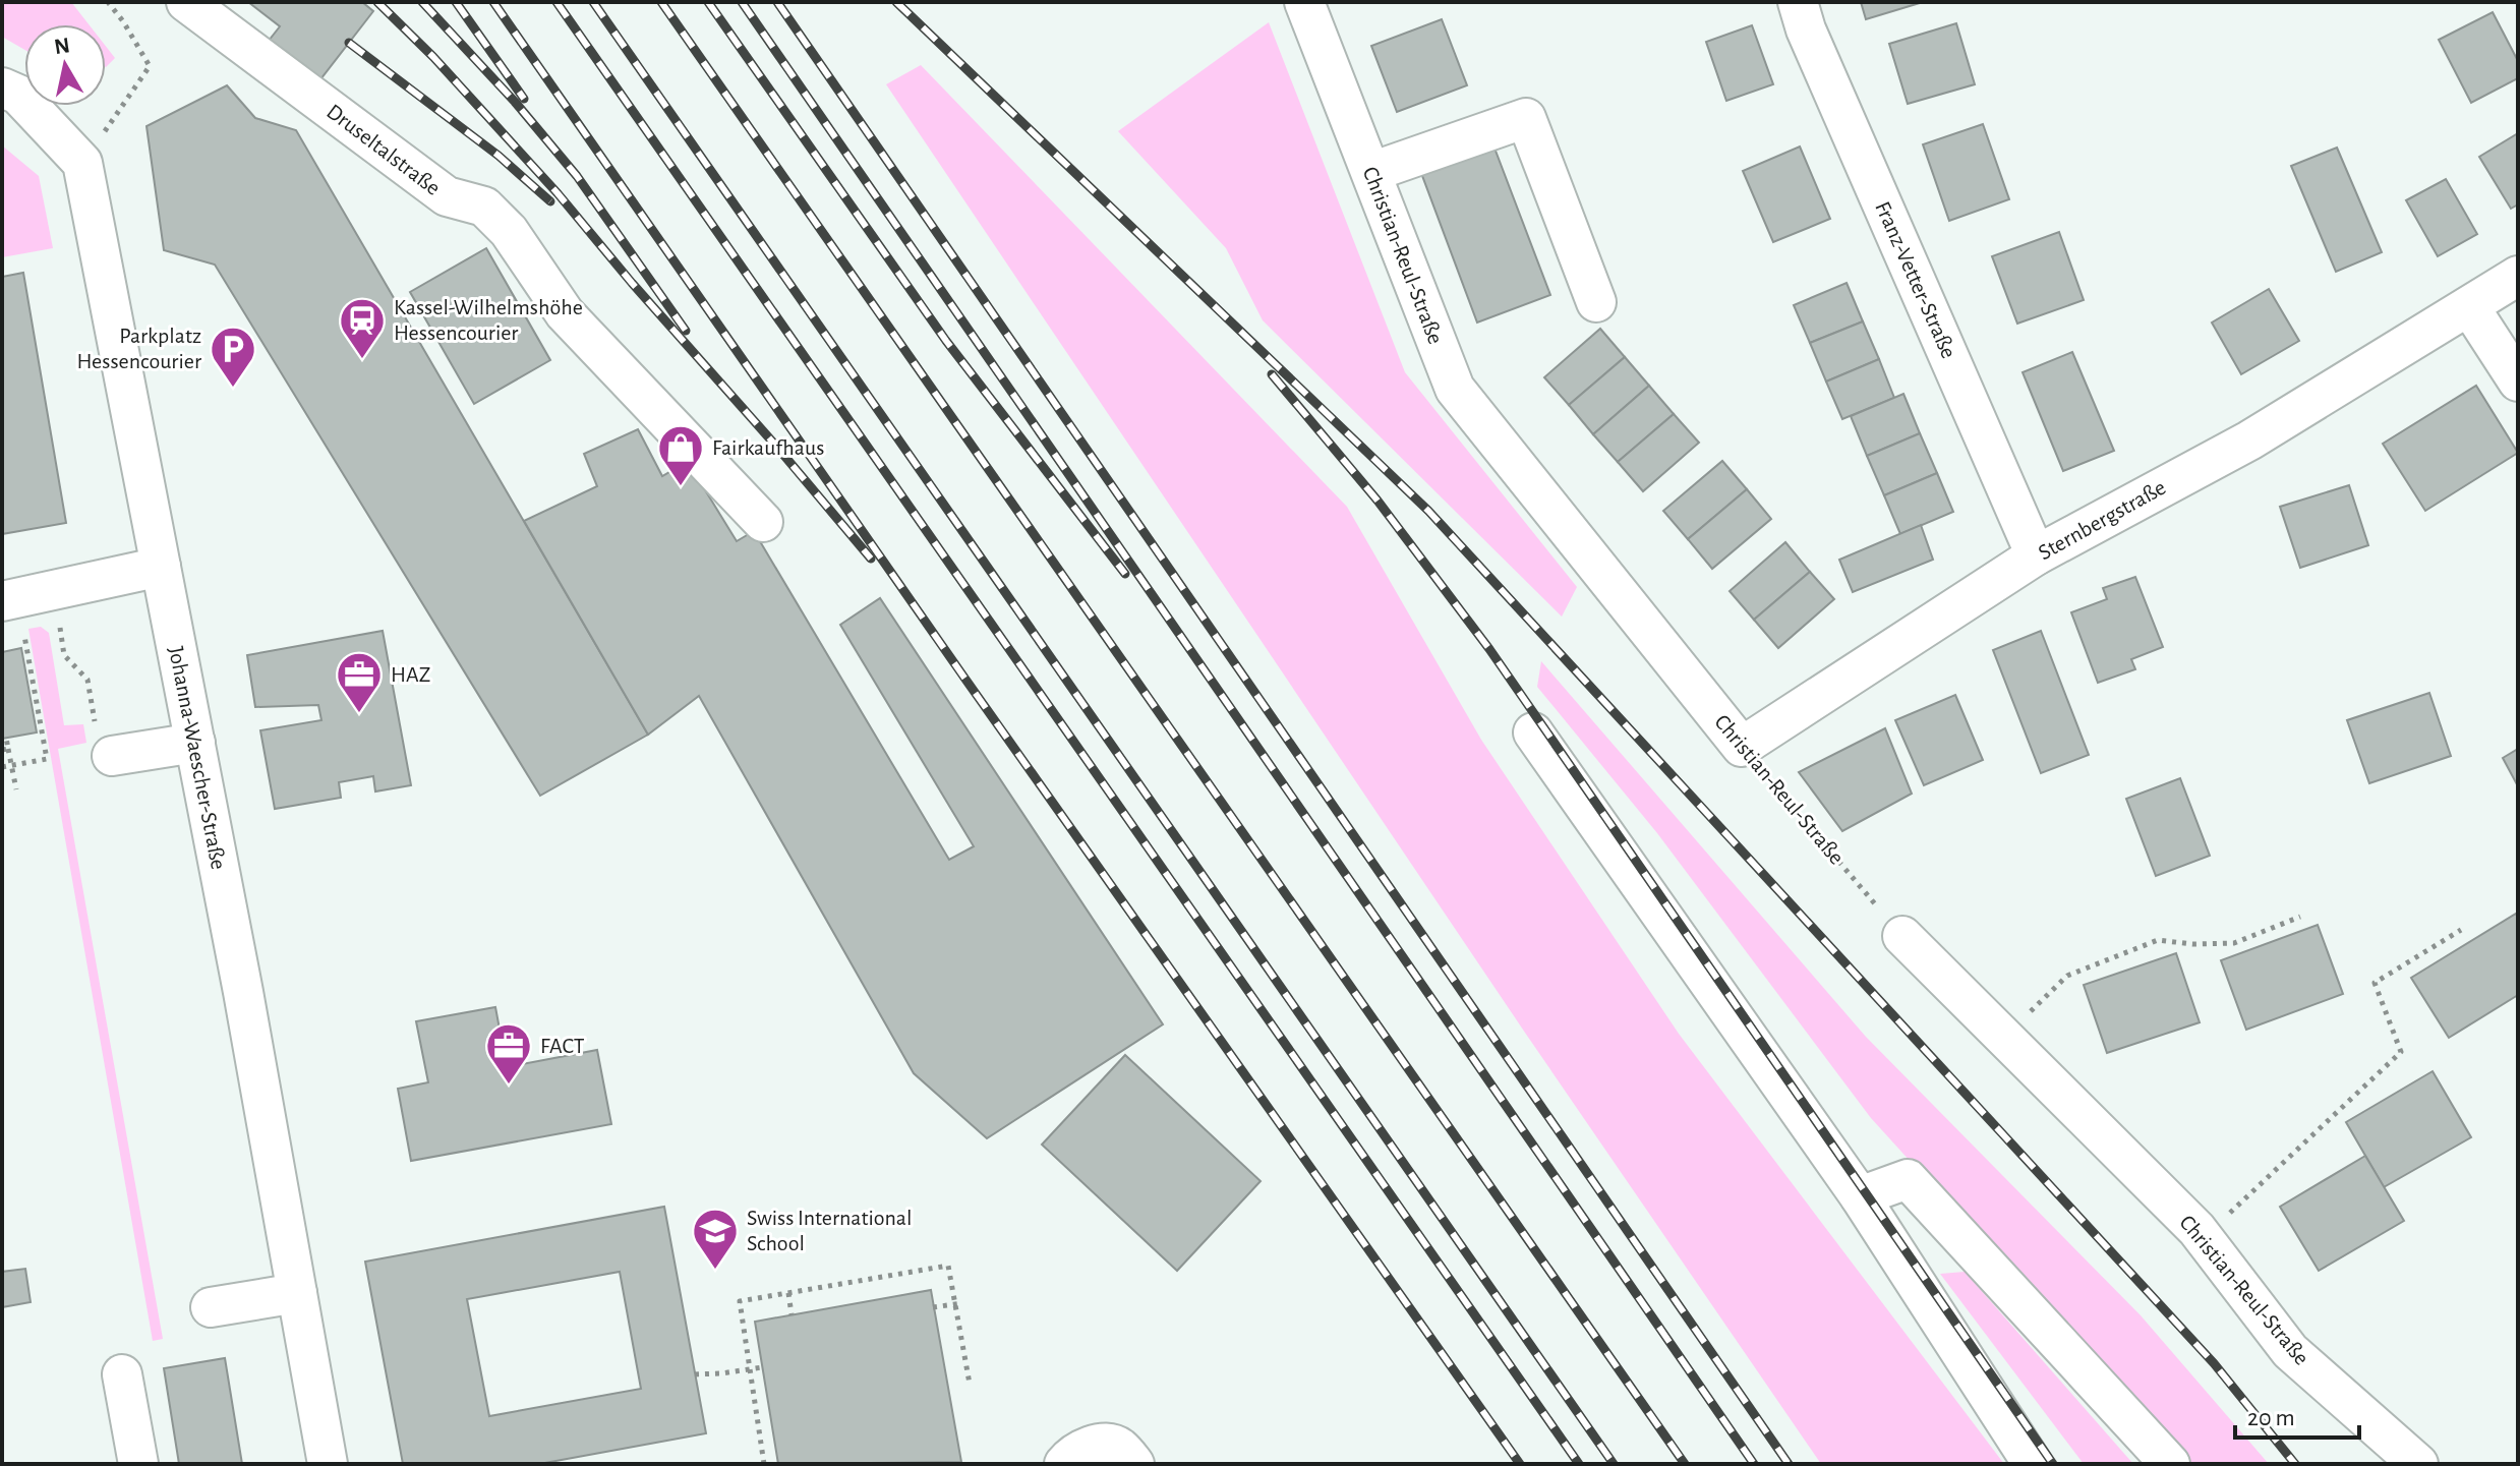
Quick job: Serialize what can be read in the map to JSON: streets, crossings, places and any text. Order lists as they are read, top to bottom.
{
  "streets": {
    "street": [
      "Druseltalstraße",
      "Christian-Reul-Straße",
      "Franz-Vetter-Straße",
      "Sternbergstraße",
      "Johanna-Waescher-Straße"
    ]
  },
  "crossings": [
    ["Christian-Reul-Straße", "Sternbergstraße"],
    ["Franz-Vetter-Straße", "Sternbergstraße"]
  ],
  "places": {
    "station": ["Kassel-Wilhelmshöhe Hessencourier"],
    "parking": ["Parkplatz Hessencourier"],
    "shop": ["Fairkaufhaus"],
    "office": ["HAZ", "FACT"],
    "school or university": ["Swiss International School"]
  },
  "scale_bar": "20 m",
  "north": "top"
}
